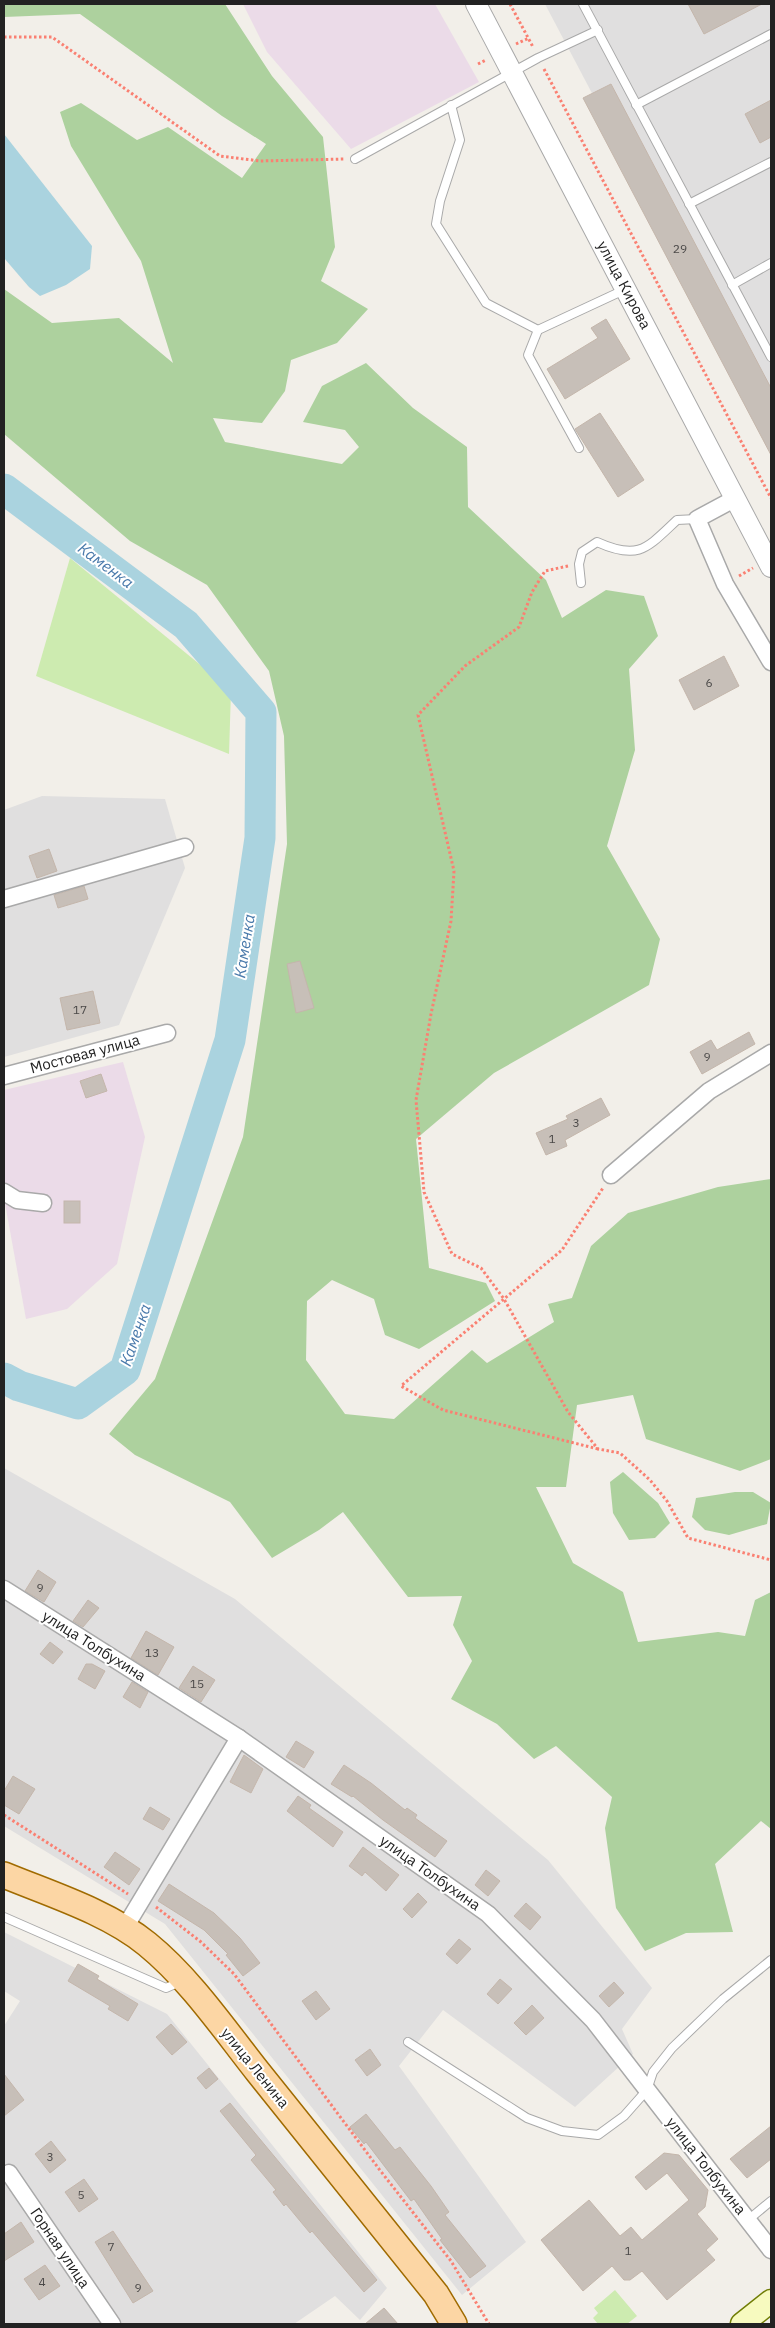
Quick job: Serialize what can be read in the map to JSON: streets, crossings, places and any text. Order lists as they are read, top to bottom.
{
  "streets": {
    "main road": ["улица Ленина"],
    "street": [
      "улица Кирова",
      "Мостовая улица",
      "улица Толбухина",
      "Горная улица"
    ]
  },
  "water": ["Каменка"],
  "house_numbers": [
    "29",
    "6",
    "17",
    "9",
    "3",
    "1",
    "9",
    "13",
    "15",
    "3",
    "5",
    "7",
    "1",
    "4",
    "9"
  ]
}
